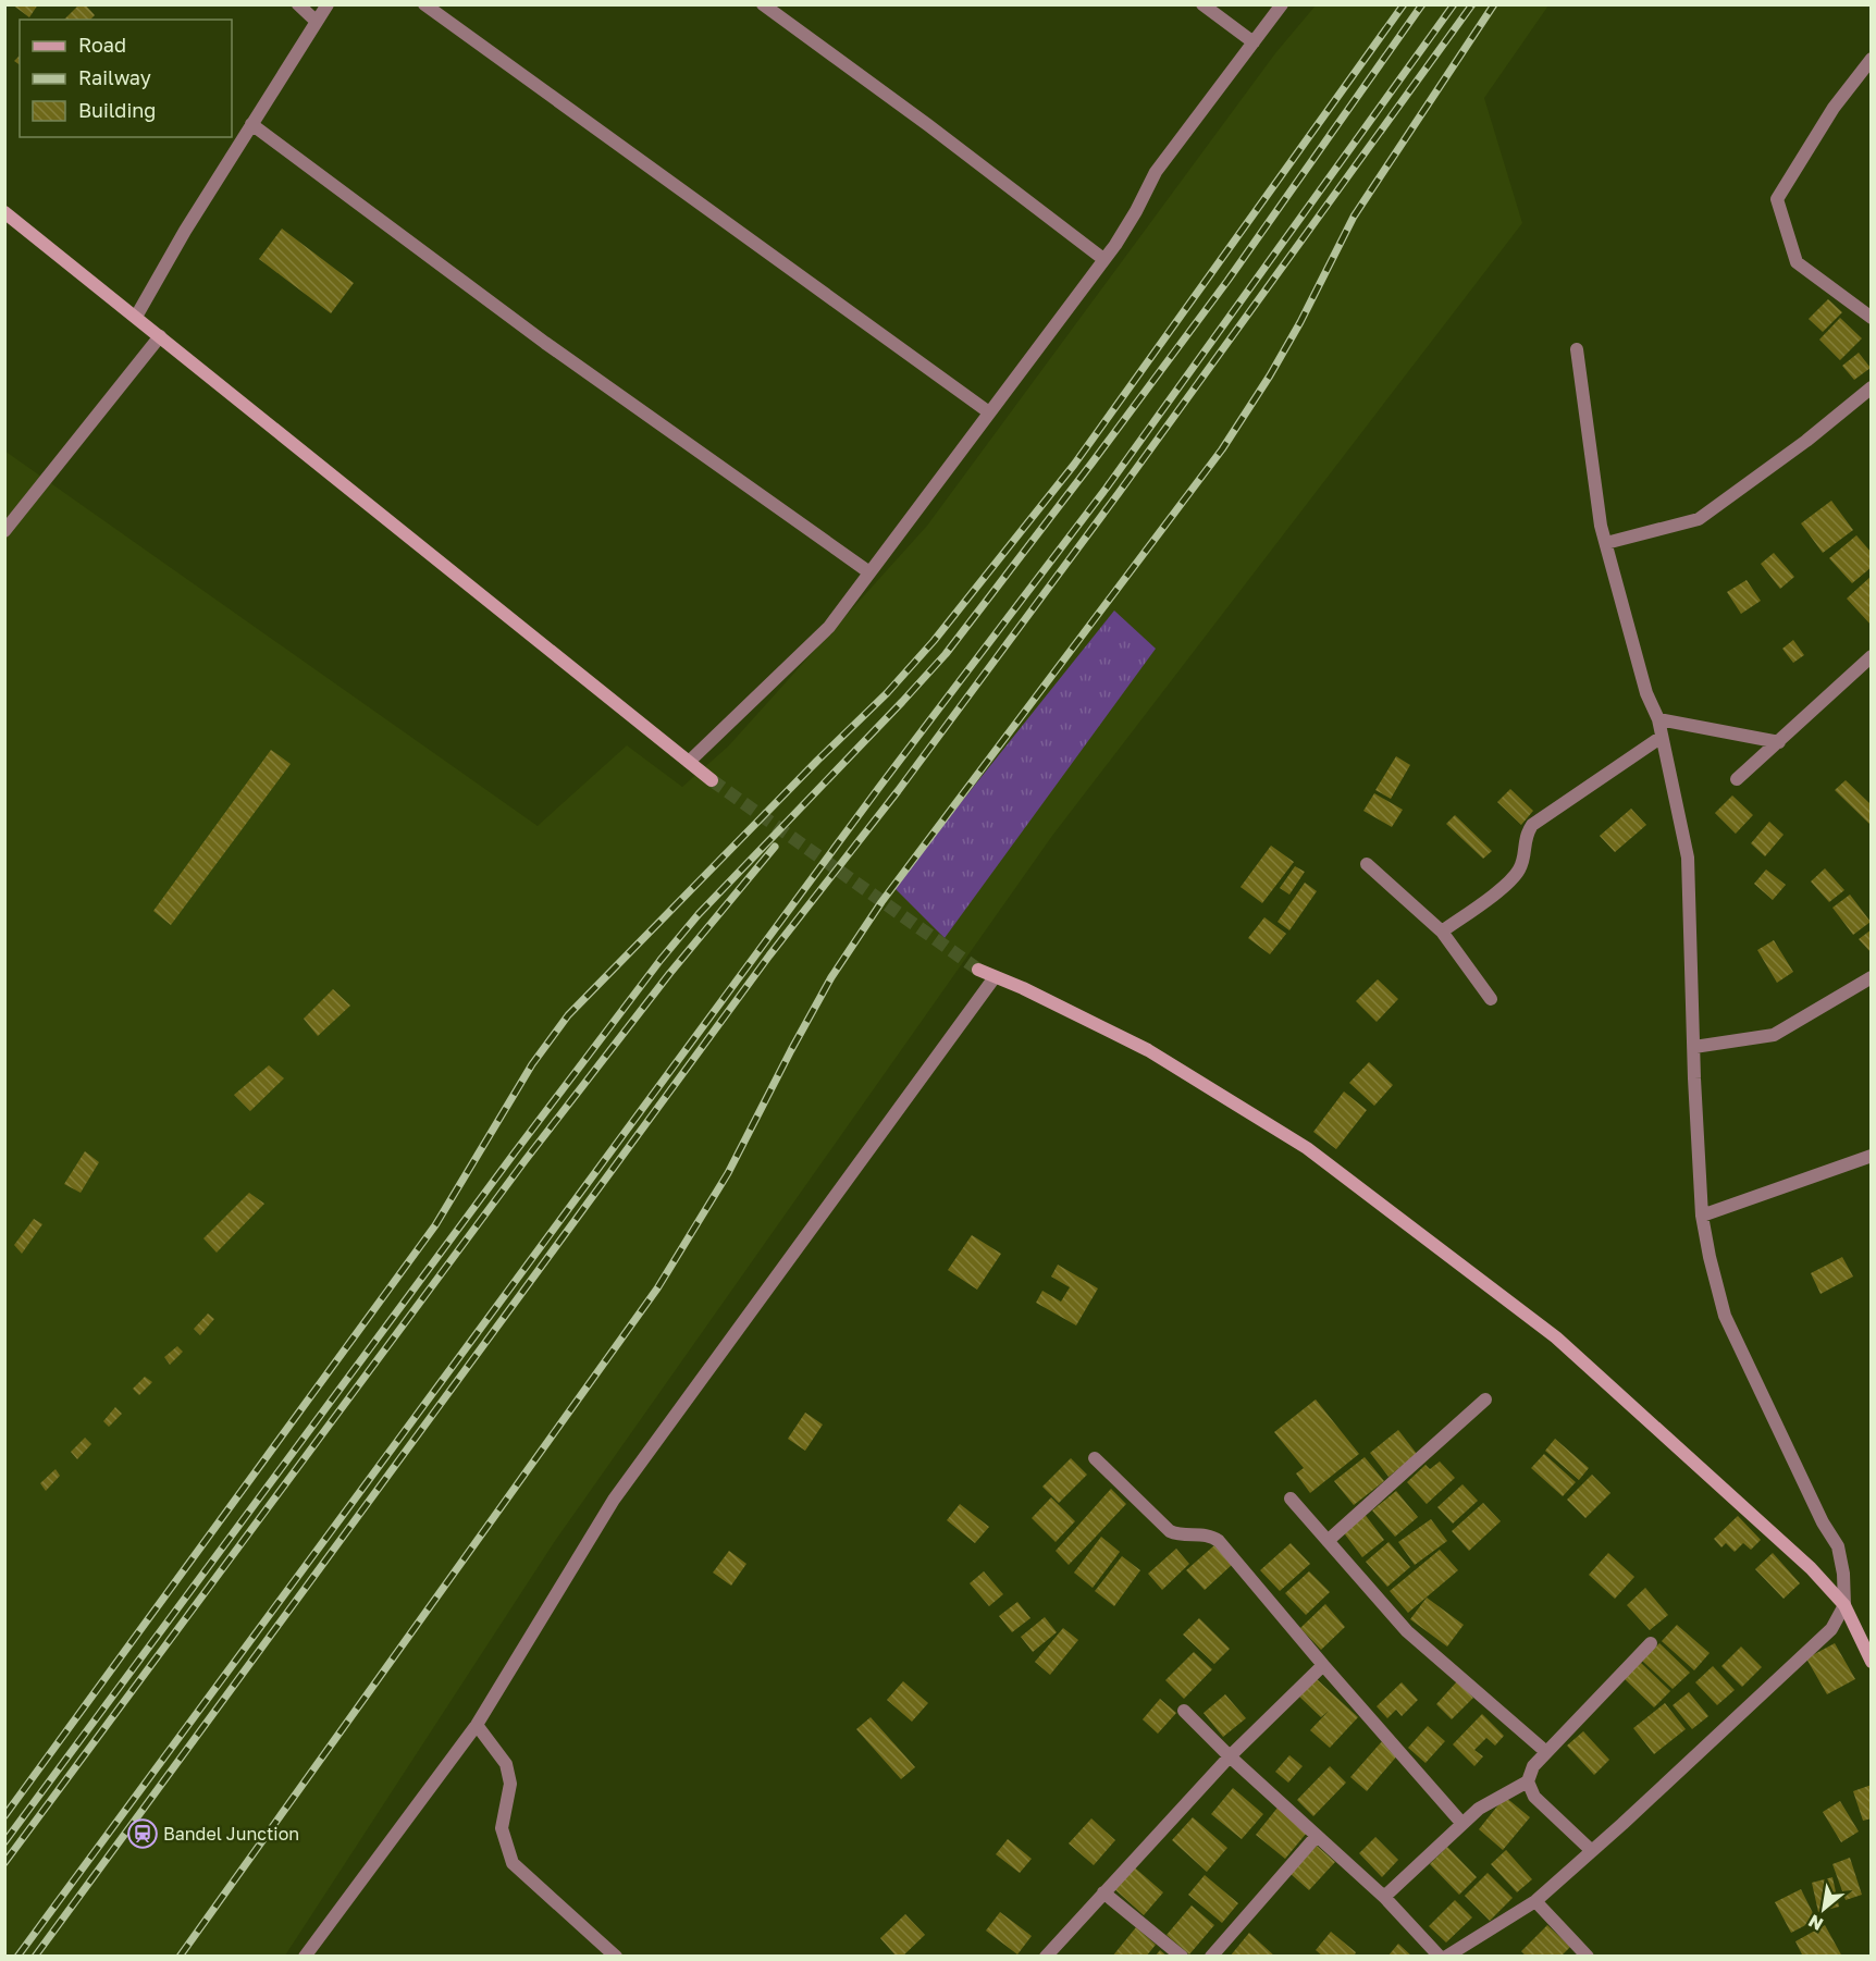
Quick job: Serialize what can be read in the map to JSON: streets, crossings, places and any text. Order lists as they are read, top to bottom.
{
  "places": {
    "station": ["Bandel Junction"]
  },
  "legend": ["Road", "Railway", "Building"],
  "north": "bottom left"
}
